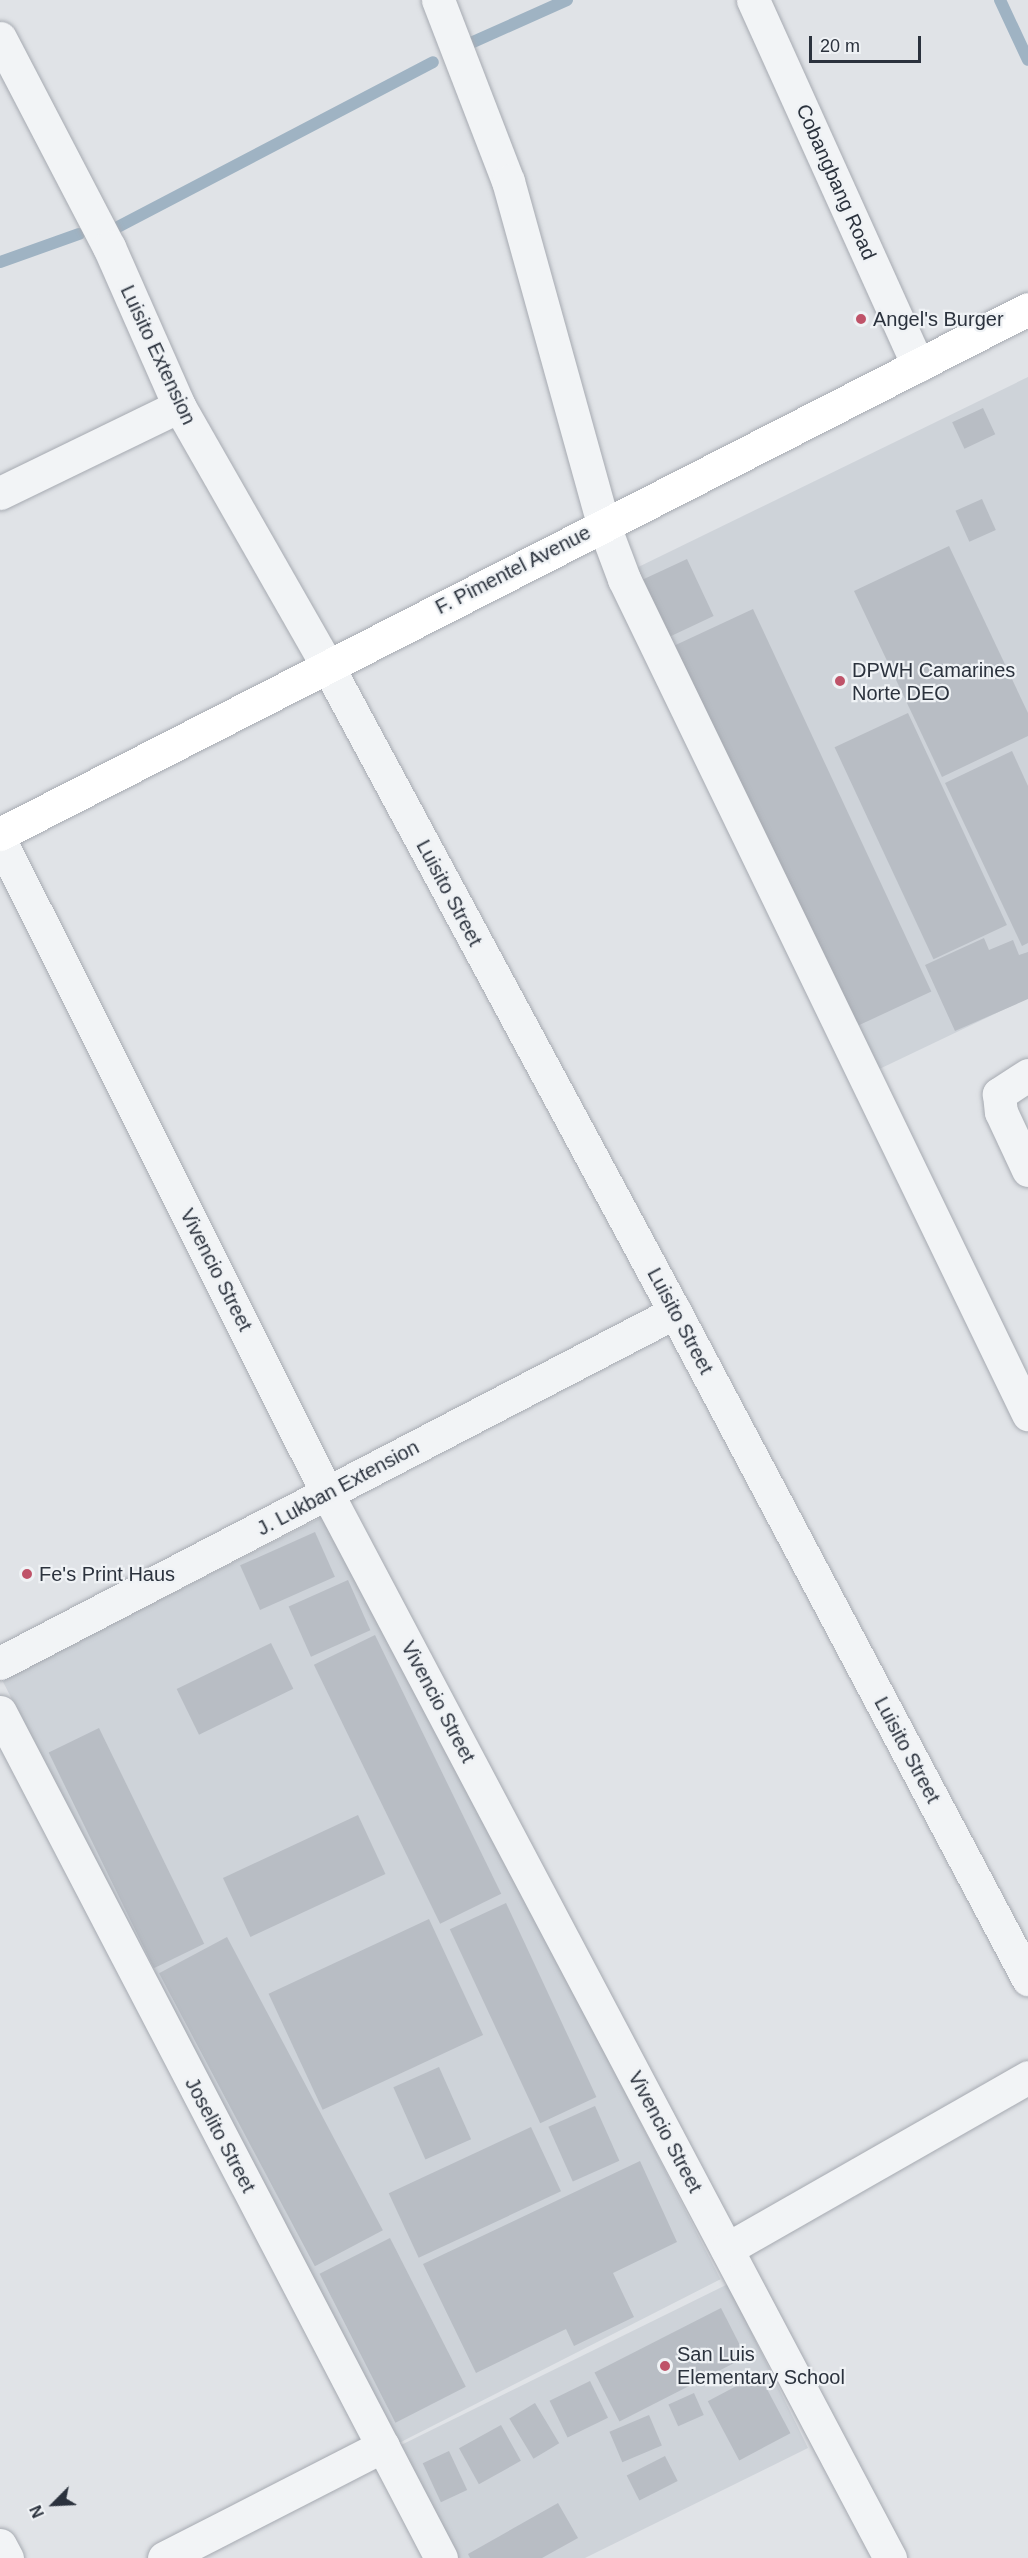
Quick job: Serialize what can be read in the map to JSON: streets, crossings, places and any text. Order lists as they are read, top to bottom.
{
  "streets": {
    "main road": ["F. Pimentel Avenue"],
    "street": [
      "Cobangbang Road",
      "Luisito Extension",
      "Luisito Street",
      "Vivencio Street",
      "J. Lukban Extension",
      "Joselito Street"
    ]
  },
  "crossings": [
    ["Cobangbang Road", "F. Pimentel Avenue"],
    ["Luisito Extension", "F. Pimentel Avenue"],
    ["Luisito Extension", "Luisito Street"],
    ["F. Pimentel Avenue", "Luisito Street"],
    ["Luisito Street", "J. Lukban Extension"],
    ["Vivencio Street", "J. Lukban Extension"]
  ],
  "places": [
    "Angel's Burger",
    "DPWH Camarines Norte DEO",
    "Fe's Print Haus",
    "San Luis Elementary School"
  ],
  "scale_bar": "20 m",
  "north": "bottom left"
}
